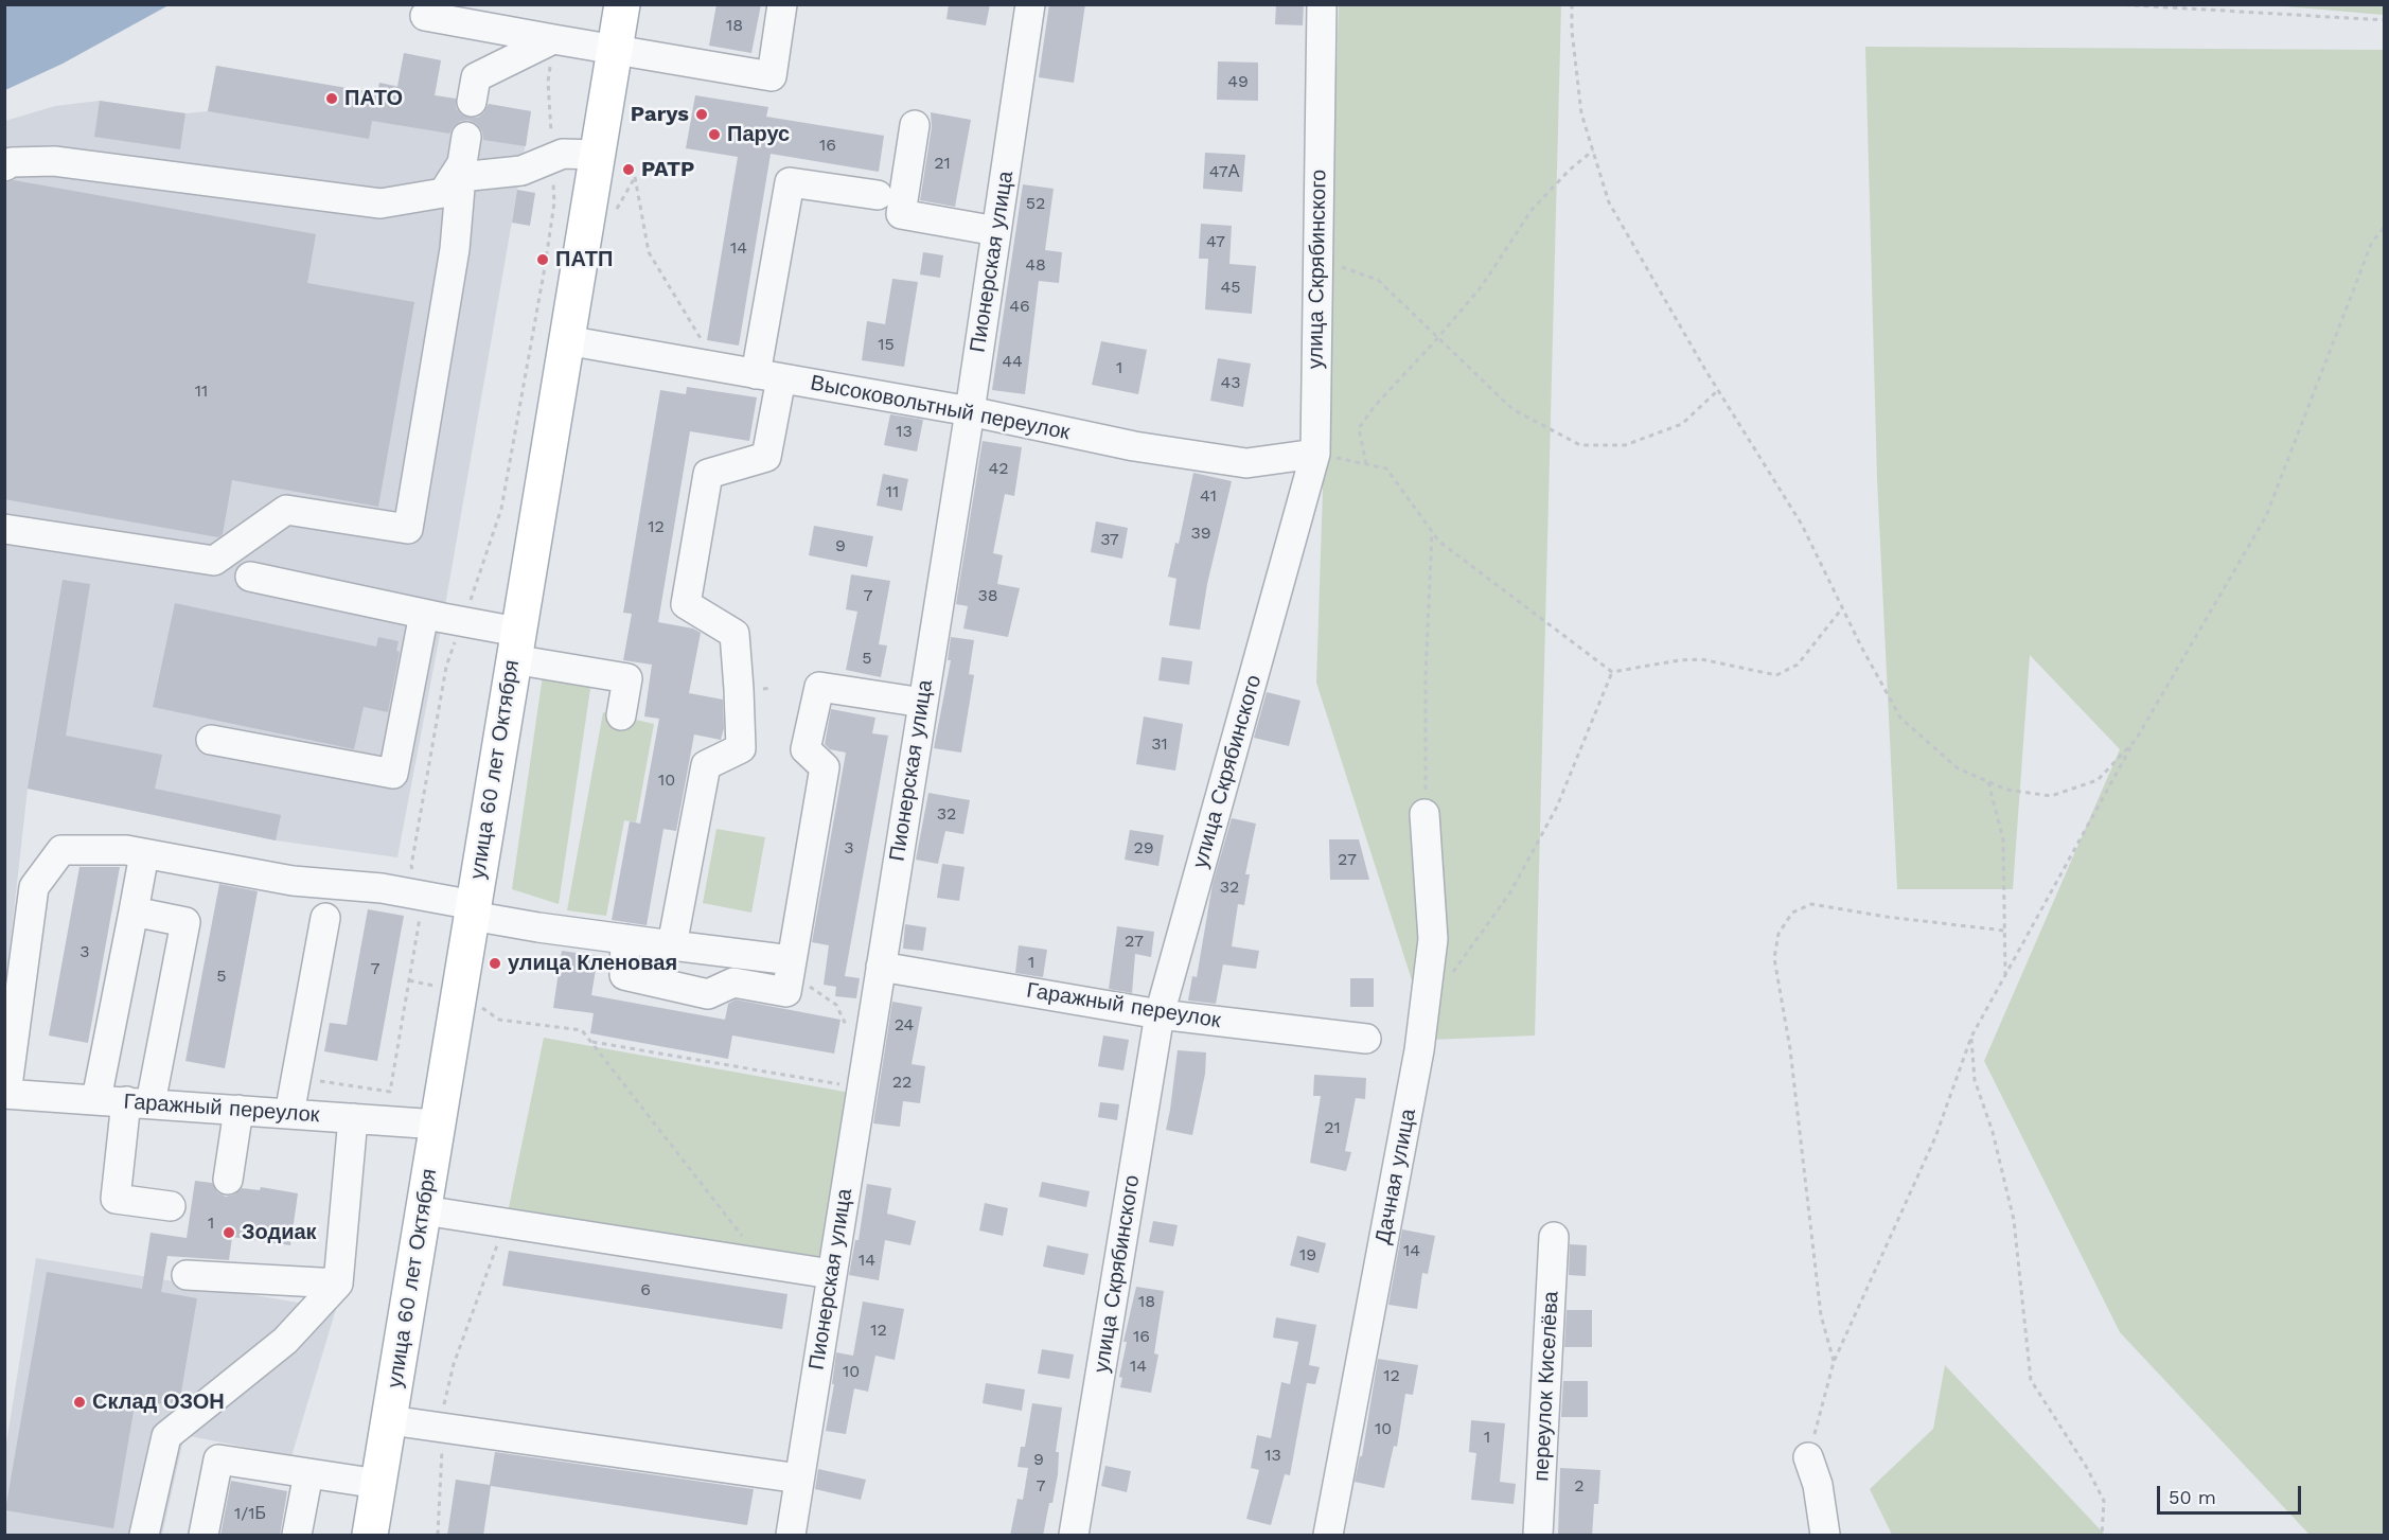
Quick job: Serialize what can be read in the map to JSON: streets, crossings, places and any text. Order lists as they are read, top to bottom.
{
  "streets": {
    "main road": ["улица 60 лет Октября"],
    "street": [
      "Пионерская улица",
      "улица Скрябинского",
      "Высоковольтный переулок",
      "Гаражный переулок",
      "Дачная улица",
      "переулок Киселёва"
    ]
  },
  "crossings": [
    ["Пионерская улица", "Высоковольтный переулок"],
    ["Пионерская улица", "Гаражный переулок"],
    ["улица Скрябинского", "Высоковольтный переулок"],
    ["улица Скрябинского", "Гаражный переулок"],
    ["Высоковольтный переулок", "улица 60 лет Октября"],
    ["улица 60 лет Октября", "Гаражный переулок"]
  ],
  "places": [
    "ПАТО",
    "Parys",
    "Парус",
    "PATP",
    "ПАТП",
    "улица Кленовая",
    "Зодиак",
    "Склад ОЗОН"
  ],
  "house_numbers": [
    "18",
    "49",
    "16",
    "21",
    "47А",
    "52",
    "47",
    "14",
    "48",
    "45",
    "46",
    "15",
    "44",
    "1",
    "43",
    "11",
    "13",
    "42",
    "11",
    "41",
    "12",
    "39",
    "37",
    "9",
    "7",
    "38",
    "5",
    "31",
    "10",
    "32",
    "3",
    "29",
    "27",
    "32",
    "27",
    "3",
    "1",
    "7",
    "5",
    "24",
    "22",
    "21",
    "1",
    "14",
    "19",
    "14",
    "6",
    "18",
    "12",
    "16",
    "14",
    "10",
    "12",
    "10",
    "1",
    "13",
    "9",
    "7",
    "2",
    "1/1Б"
  ],
  "scale_bar": "50 m"
}
